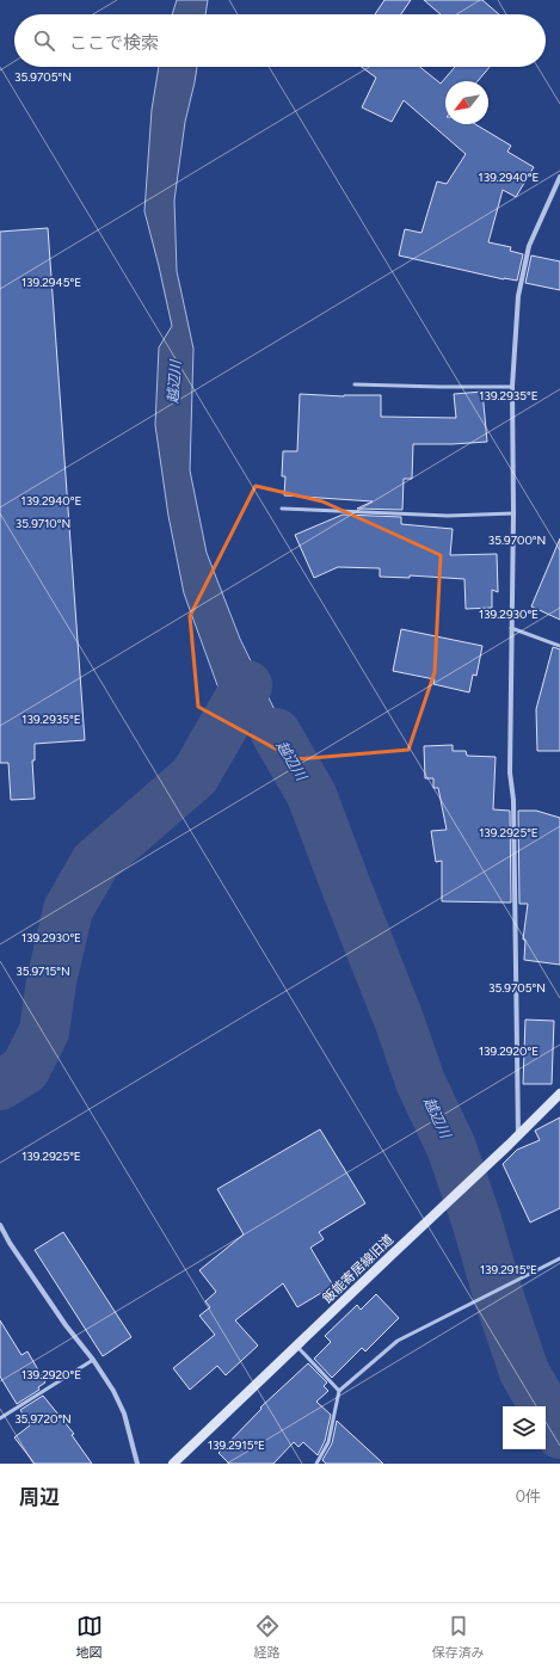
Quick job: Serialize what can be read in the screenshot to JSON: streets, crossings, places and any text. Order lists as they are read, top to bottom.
{
  "streets": {
    "street": ["飯能寄居線旧道"]
  },
  "water": ["越辺川"],
  "north": "bottom left",
  "page": {
    "search": "ここで検索",
    "heading": ["周辺", "0件"],
    "nav": ["地図", "経路", "保存済み"]
  },
  "coordinates": [
    "35.9705°N",
    "139.2940°E",
    "139.2945°E",
    "139.2935°E",
    "35.9710°N",
    "35.9700°N",
    "139.2930°E",
    "139.2925°E",
    "35.9715°N",
    "139.2920°E",
    "139.2915°E",
    "35.9720°N"
  ]
}
